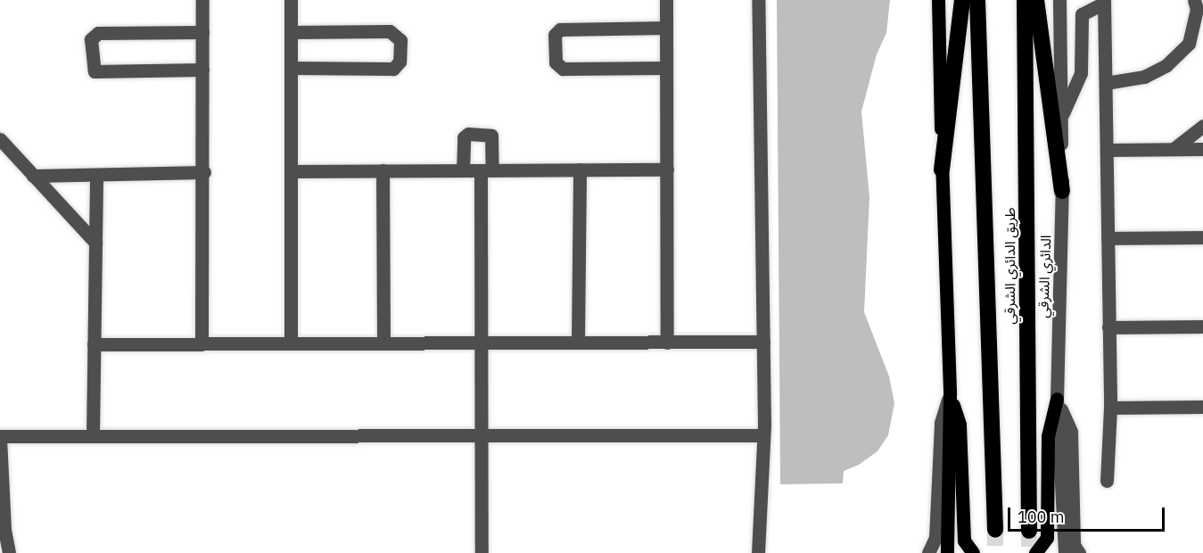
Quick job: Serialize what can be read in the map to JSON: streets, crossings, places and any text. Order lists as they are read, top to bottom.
{
  "streets": {
    "highway": ["طريق الدائري الشرقي"],
    "street": ["الدائري الشرقي"]
  },
  "scale_bar": "100 m"
}
